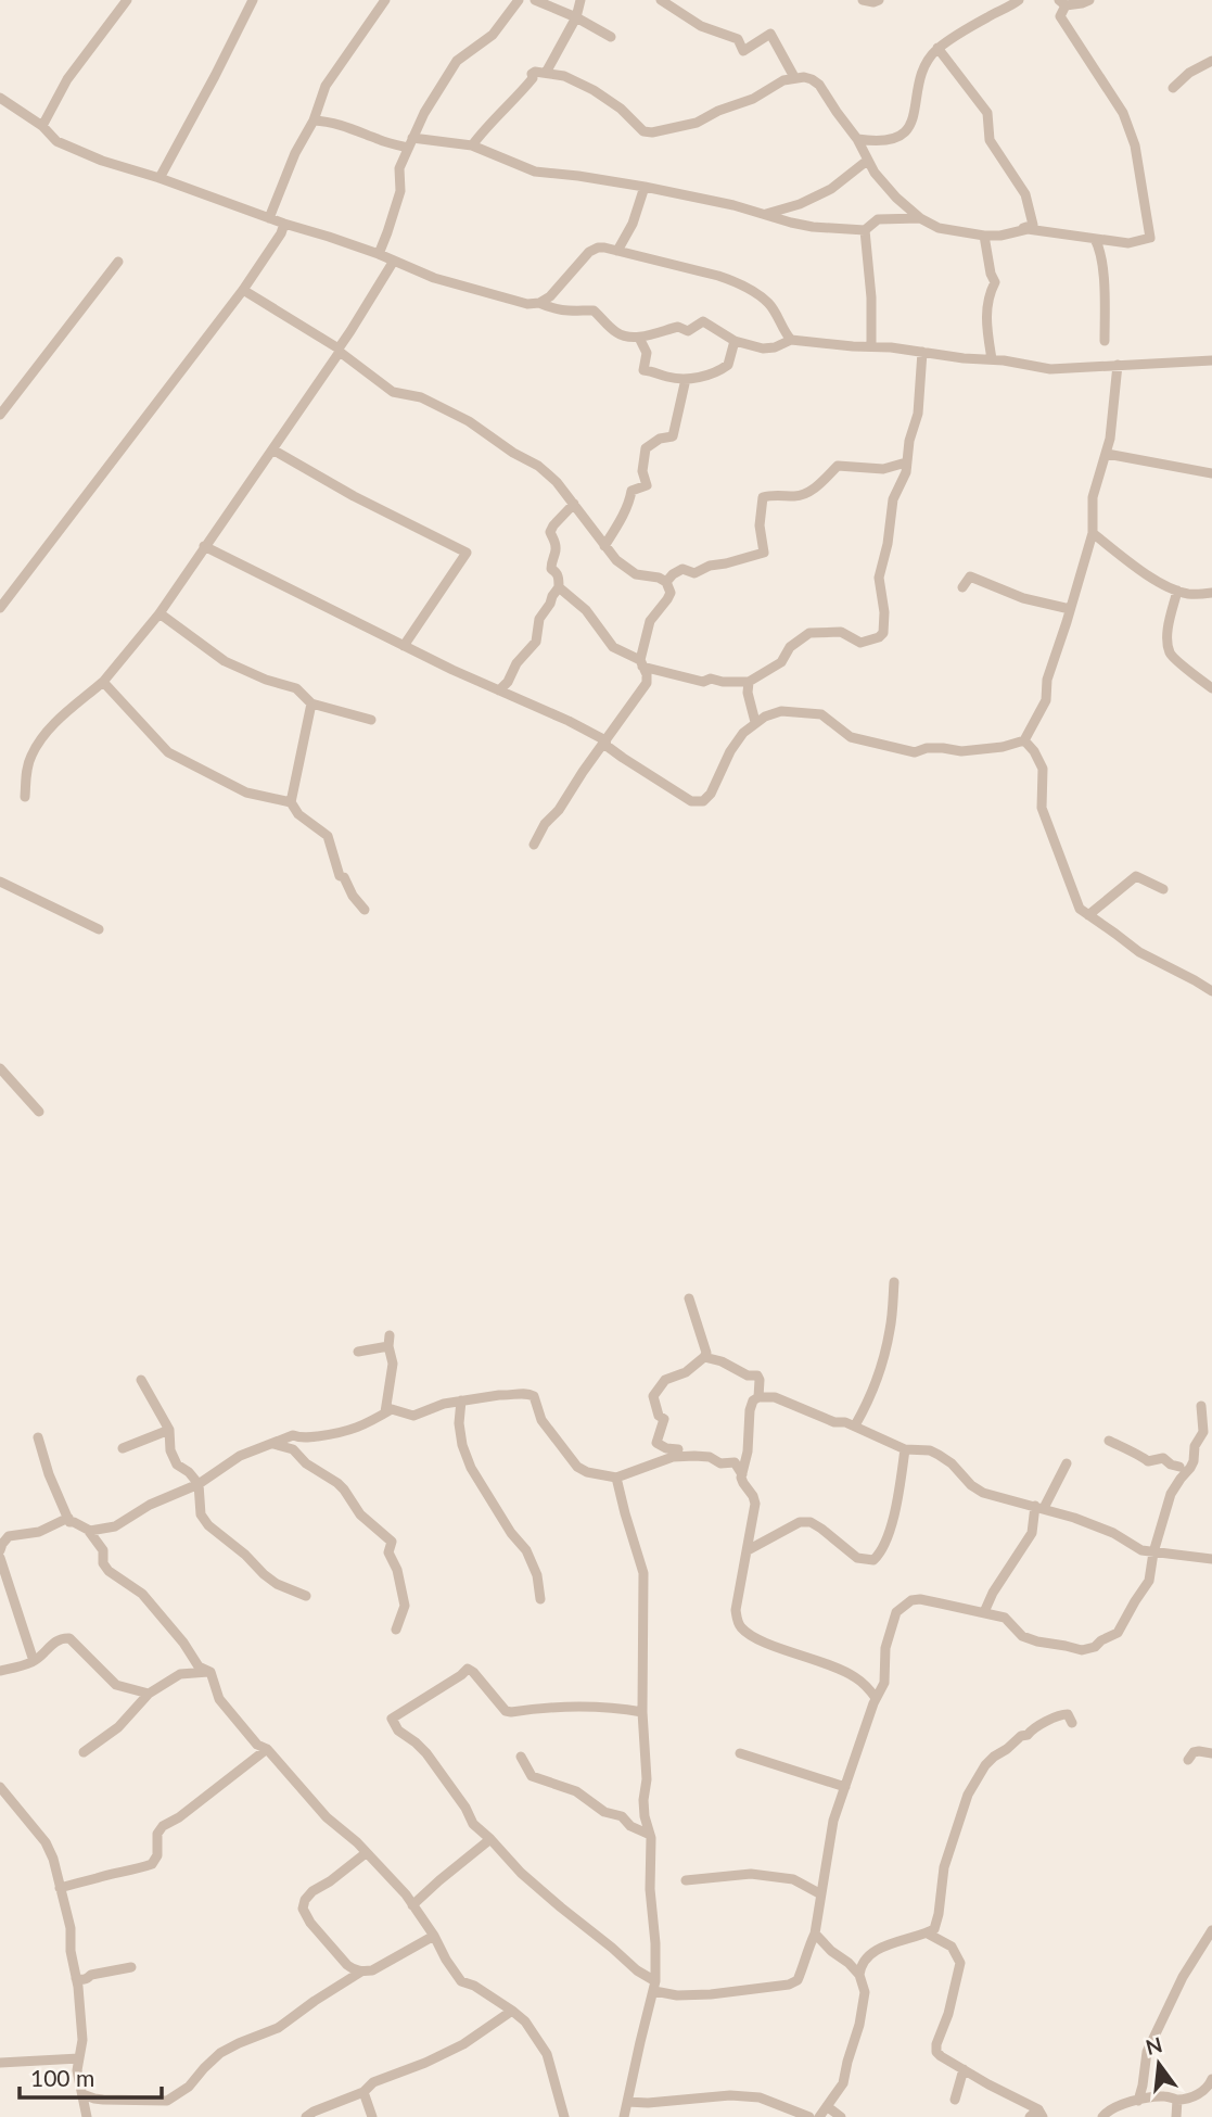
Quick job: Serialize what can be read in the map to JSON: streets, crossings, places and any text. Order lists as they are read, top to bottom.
{
  "scale_bar": "100 m",
  "north": "top"
}
